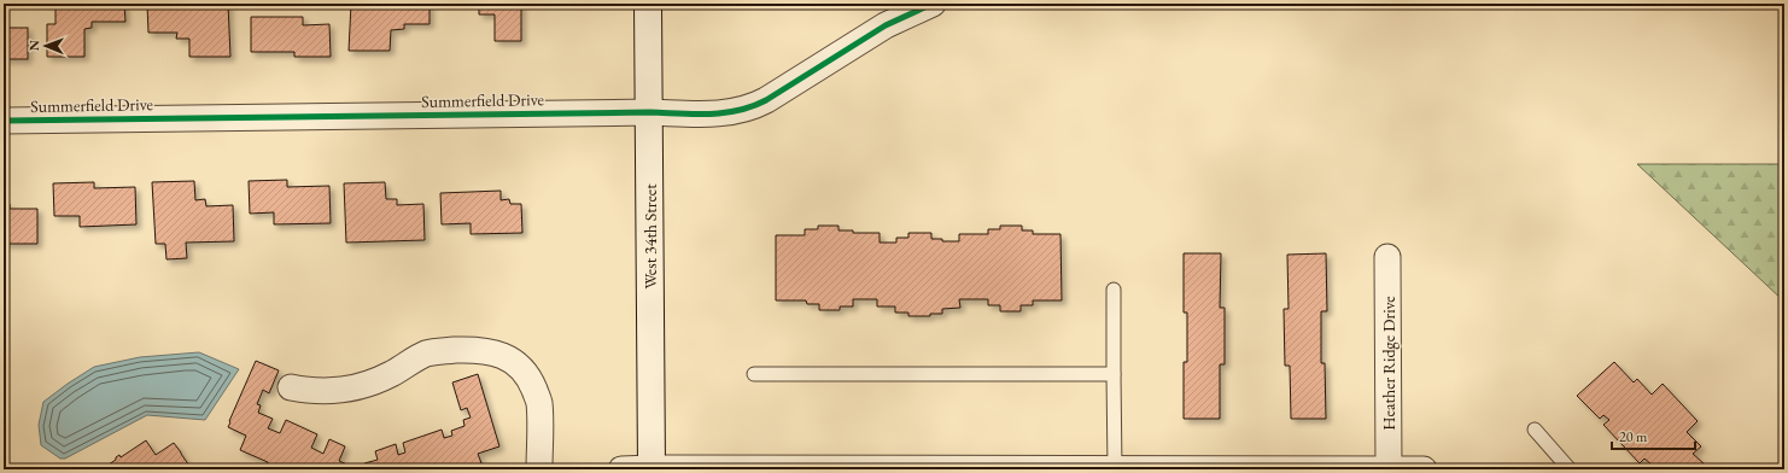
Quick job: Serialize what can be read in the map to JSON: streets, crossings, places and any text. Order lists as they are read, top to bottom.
{
  "streets": {
    "street": ["Summerfield Drive", "West 34th Street", "Heather Ridge Drive"]
  },
  "crossings": [
    ["Summerfield Drive", "West 34th Street"]
  ],
  "scale_bar": "20 m",
  "north": "left"
}
